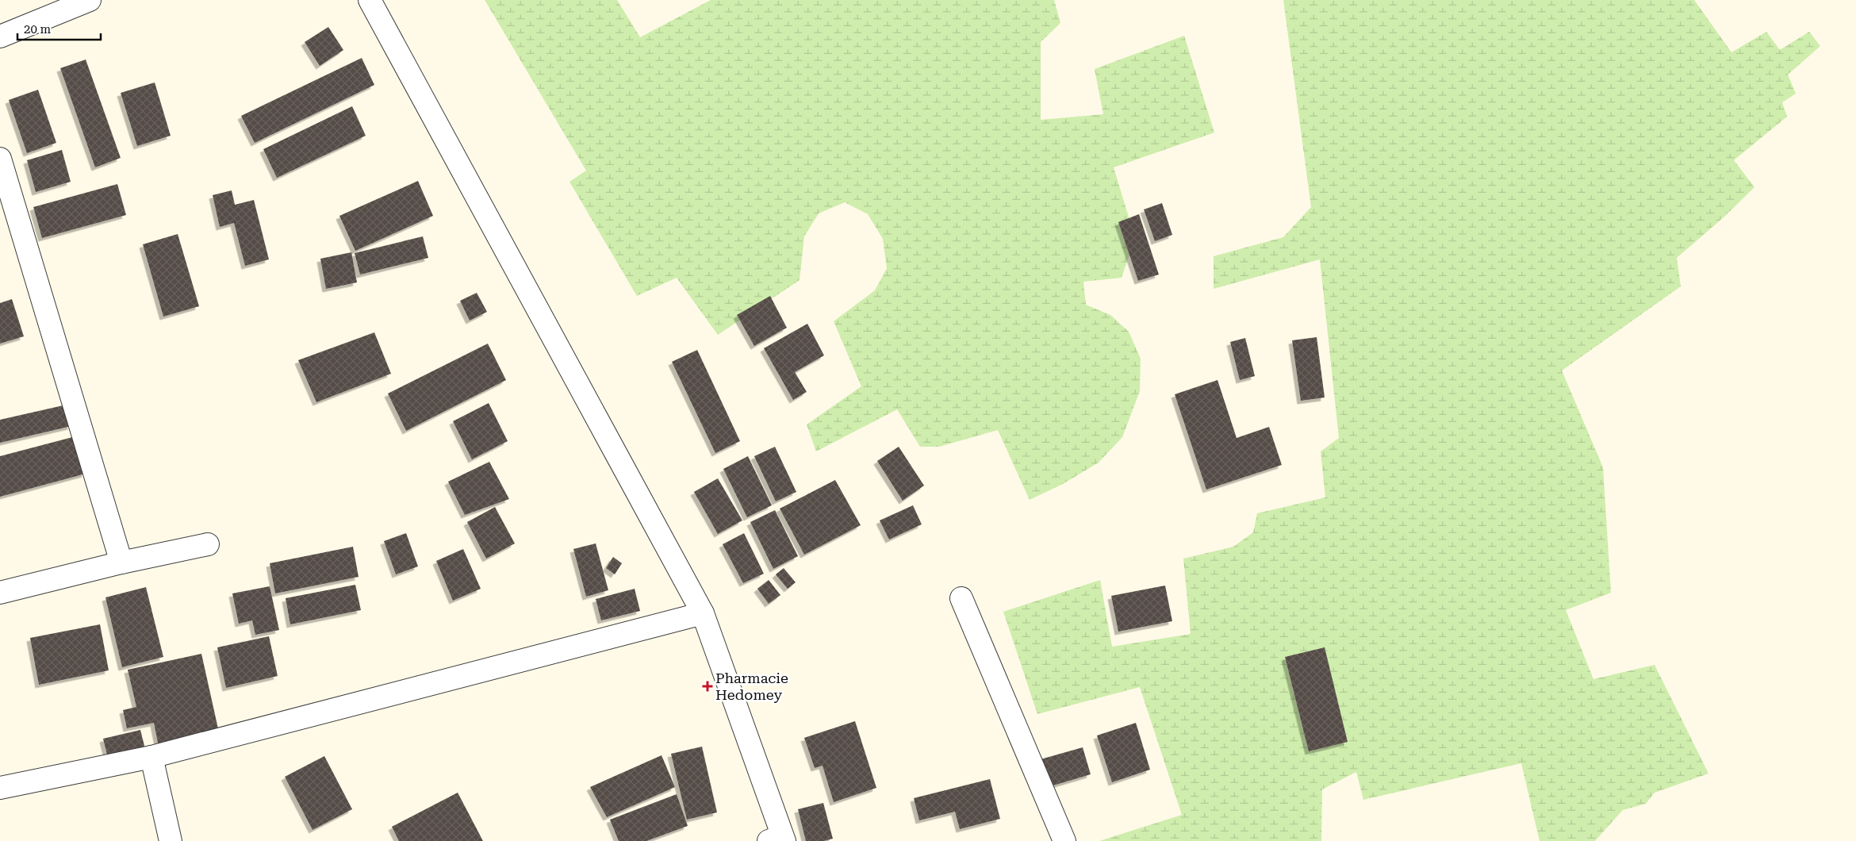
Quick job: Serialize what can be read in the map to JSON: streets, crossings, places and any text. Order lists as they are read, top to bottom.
{
  "places": {
    "health": ["Pharmacie Hedomey"]
  },
  "scale_bar": "20 m"
}
